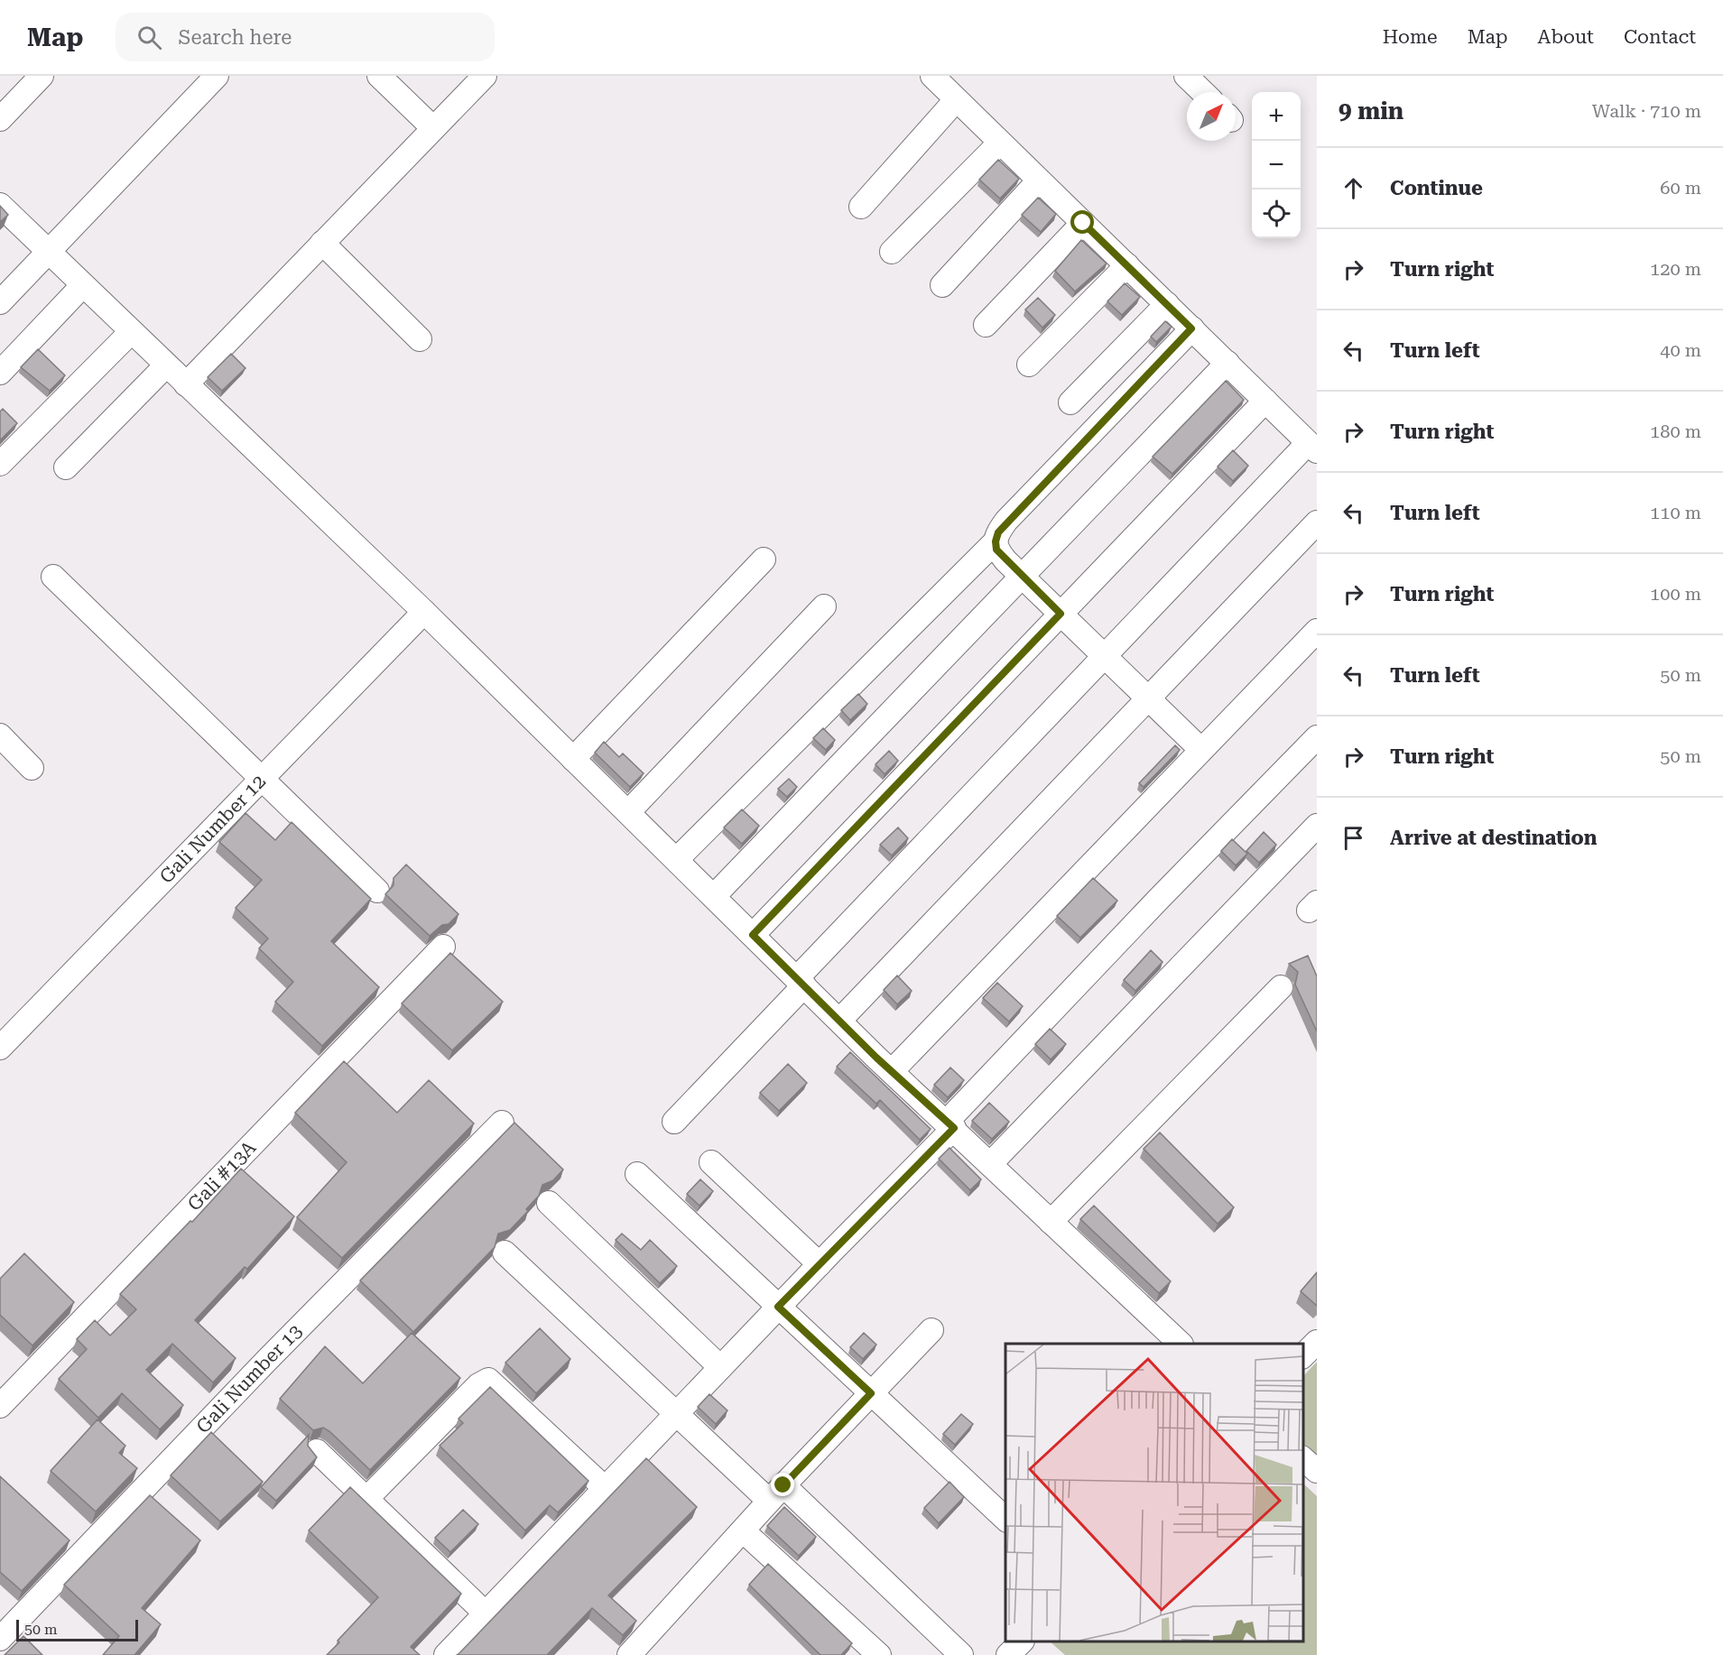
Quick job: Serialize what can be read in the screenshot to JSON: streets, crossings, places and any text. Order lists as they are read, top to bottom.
{
  "streets": {
    "street": ["Gali Number 12", "Gali #13A", "Gali Number 13"]
  },
  "scale_bar": "50 m",
  "north": "top right",
  "page": {
    "header": "Map",
    "search": "Search here",
    "nav": [
      "Home",
      "Map",
      "About",
      "Contact"
    ],
    "heading": ["9 min", "Walk · 710 m"],
    "map_buttons": ["+", "−"],
    "list": [
      ["Continue", "60 m"],
      ["Turn right", "120 m"],
      ["Turn left", "40 m"],
      ["Turn right", "180 m"],
      ["Turn left", "110 m"],
      ["Turn right", "100 m"],
      ["Turn left", "50 m"],
      ["Turn right", "50 m"],
      "Arrive at destination"
    ],
    "scale": "50 m"
  }
}
